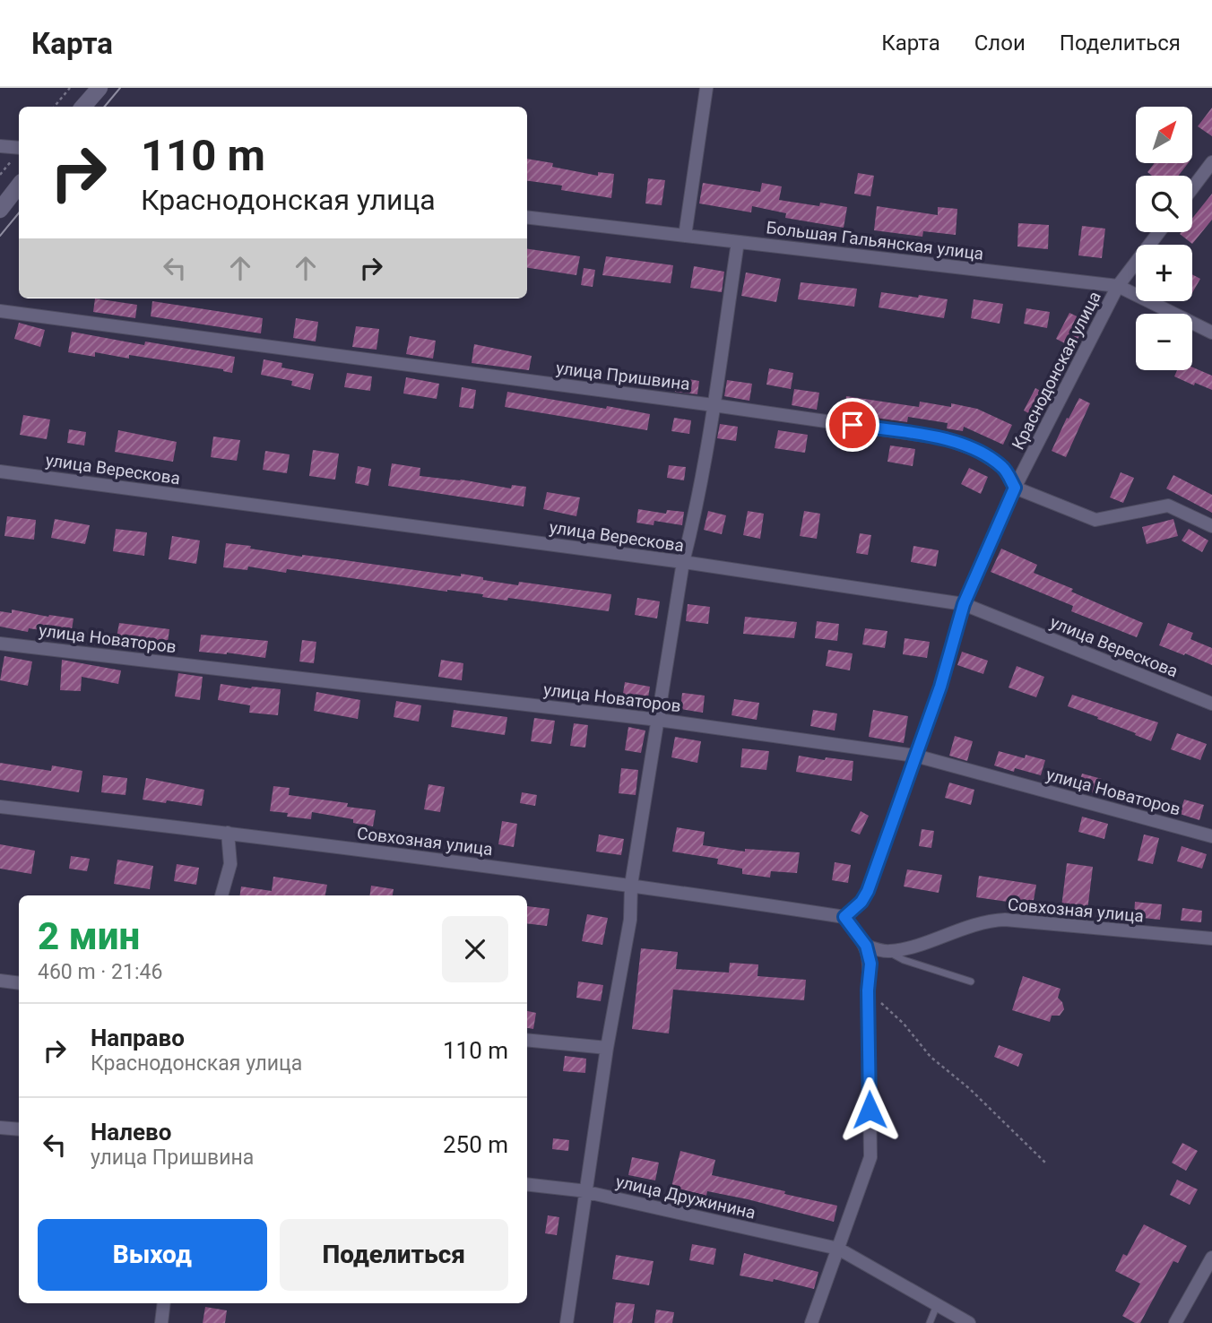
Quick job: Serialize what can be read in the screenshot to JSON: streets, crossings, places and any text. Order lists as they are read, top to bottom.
{
  "streets": {
    "street": [
      "Большая Гальянская улица",
      "Краснодонская улица",
      "улица Пришвина",
      "улица Верескова",
      "улица Новаторов",
      "Совхозная улица",
      "улица Дружинина"
    ]
  },
  "crossings": [
    ["Большая Гальянская улица", "Краснодонская улица"],
    ["Краснодонская улица", "улица Пришвина"],
    ["Краснодонская улица", "улица Верескова"],
    ["Краснодонская улица", "улица Новаторов"],
    ["Краснодонская улица", "Совхозная улица"]
  ],
  "north": "top right",
  "page": {
    "header": "Карта",
    "nav": ["Карта", "Слои", "Поделиться"],
    "map_buttons": ["+", "−"],
    "turn": ["110 m", "Краснодонская улица"],
    "heading": ["2 мин", "460 m · 21:46"],
    "list": [
      {
        "name": "Направо",
        "note": "Краснодонская улица",
        "value": "110 m"
      },
      {
        "name": "Налево",
        "note": "улица Пришвина",
        "value": "250 m"
      }
    ],
    "buttons": ["Выход", "Поделиться"]
  }
}
